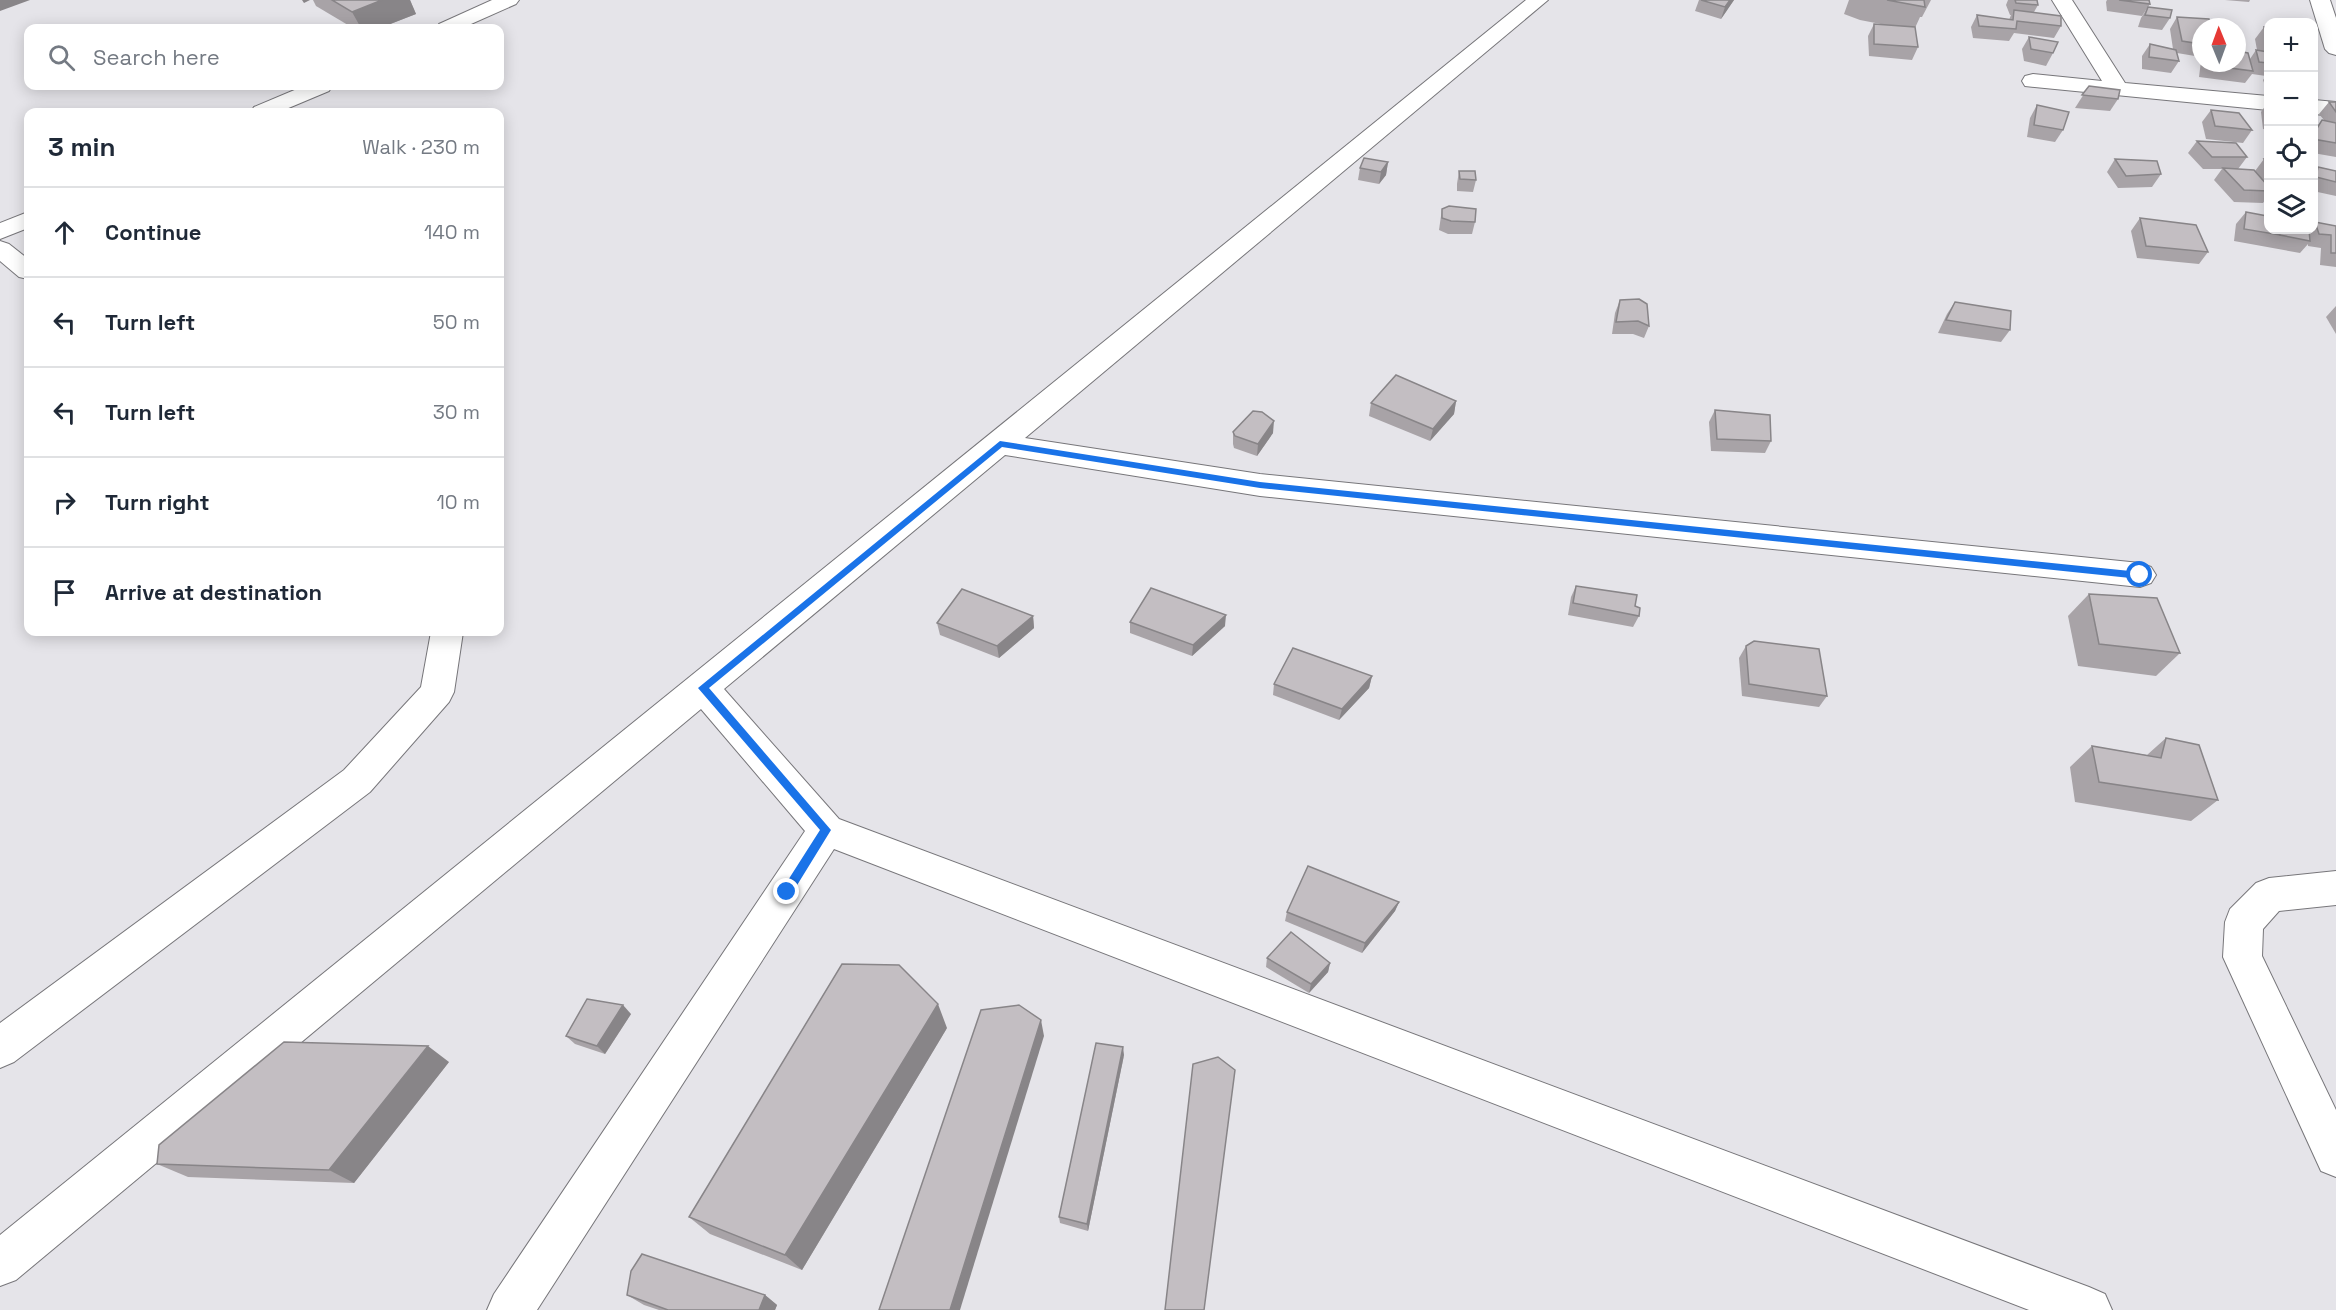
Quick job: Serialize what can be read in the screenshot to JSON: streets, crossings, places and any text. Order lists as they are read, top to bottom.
{
  "north": "top",
  "page": {
    "map_buttons": ["+", "−"],
    "search": "Search here",
    "heading": ["3 min", "Walk · 230 m"],
    "list": [
      ["Continue", "140 m"],
      ["Turn left", "50 m"],
      ["Turn left", "30 m"],
      ["Turn right", "10 m"],
      "Arrive at destination"
    ]
  }
}
